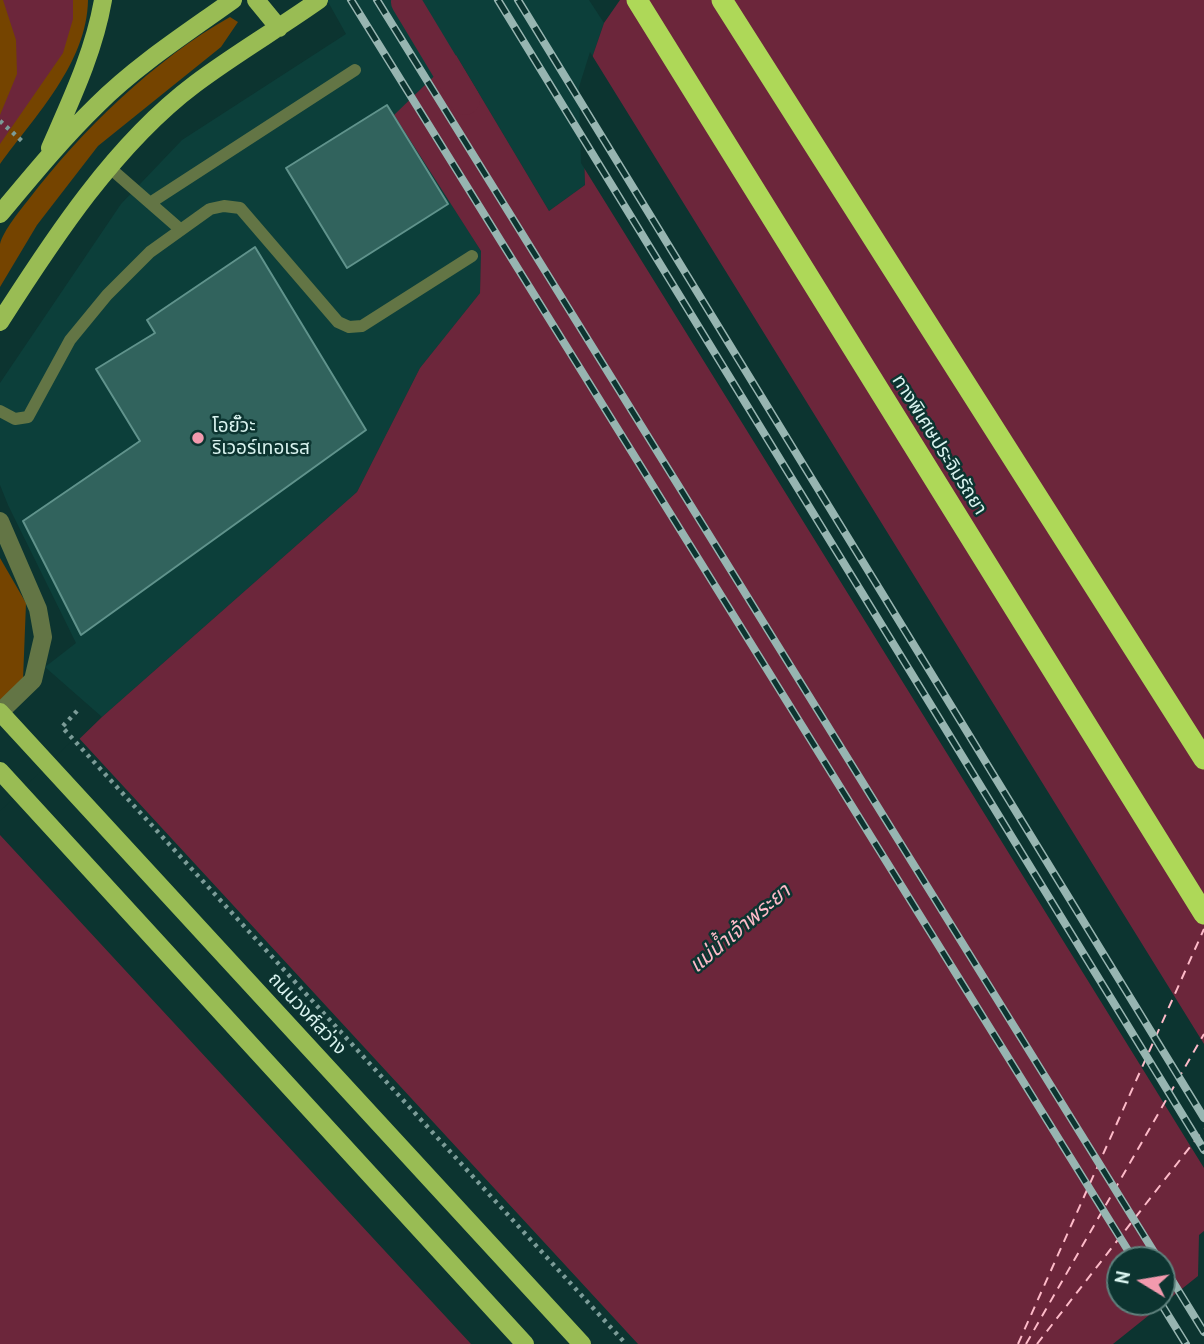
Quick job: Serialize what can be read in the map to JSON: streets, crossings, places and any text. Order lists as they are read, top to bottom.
{
  "streets": {
    "highway": ["ทางพิเศษประจิมรัถยา"],
    "main road": ["ถนนวงศ์สว่าง"]
  },
  "water": ["แม่น้ำเจ้าพระยา"],
  "places": ["โอยั๊วะ ริเวอร์เทอเรส"],
  "north": "left"
}
